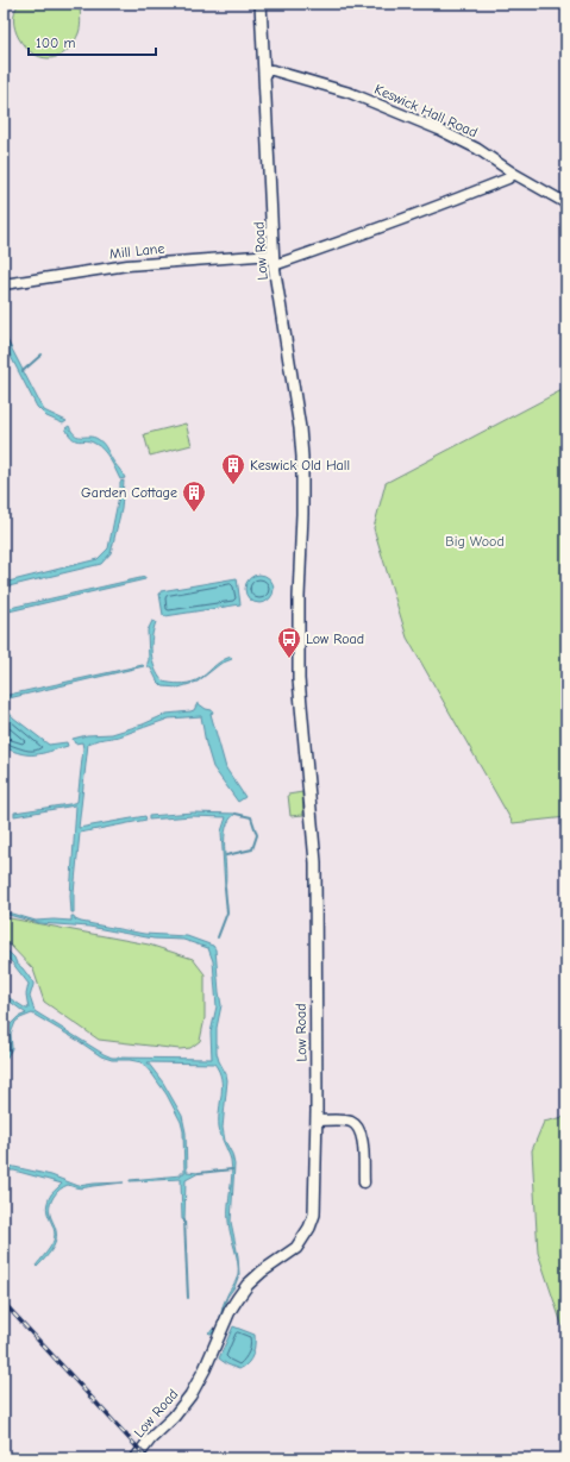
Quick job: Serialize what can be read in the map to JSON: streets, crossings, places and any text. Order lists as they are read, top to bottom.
{
  "streets": {
    "street": ["Keswick Hall Road", "Mill Lane", "Low Road"]
  },
  "crossings": [
    ["Keswick Hall Road", "Mill Lane"],
    ["Keswick Hall Road", "Low Road"],
    ["Mill Lane", "Low Road"]
  ],
  "parks": ["Big Wood"],
  "places": {
    "building": ["Keswick Old Hall", "Garden Cottage"],
    "bus stop": ["Low Road"]
  },
  "scale_bar": "100 m"
}
